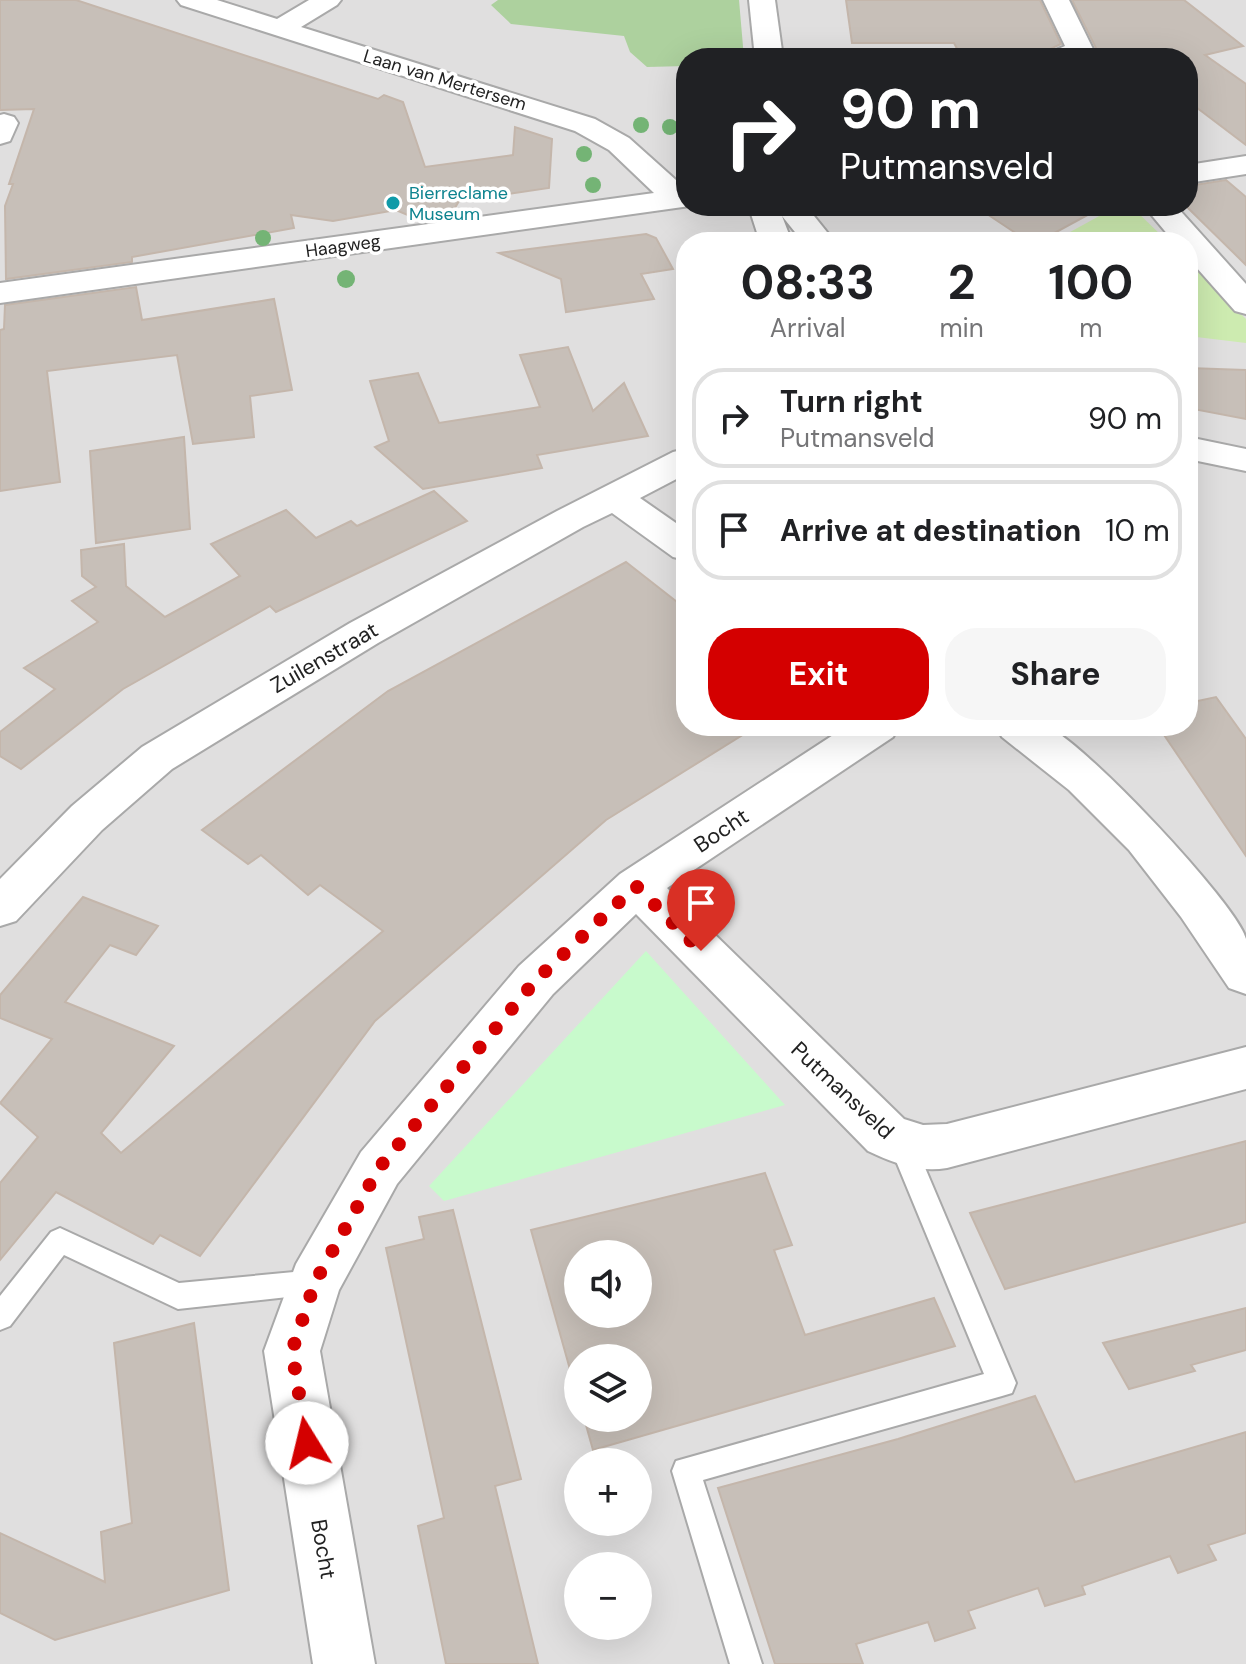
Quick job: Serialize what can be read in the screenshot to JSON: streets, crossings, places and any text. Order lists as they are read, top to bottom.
{
  "streets": {
    "street": [
      "Laan van Mertersem",
      "Haagweg",
      "Zuilenstraat",
      "Bocht",
      "Putmansveld"
    ]
  },
  "crossings": [
    ["Bocht", "Putmansveld"]
  ],
  "places": ["Bierreclame Museum"],
  "page": {
    "turn": ["90 m", "Putmansveld"],
    "eta": [
      "08:33",
      "Arrival",
      "2",
      "min",
      "100",
      "m"
    ],
    "list": [
      {
        "name": "Turn right",
        "note": "Putmansveld",
        "value": "90 m"
      },
      {
        "name": "Arrive at destination",
        "value": "10 m"
      }
    ],
    "buttons": ["Exit", "Share"],
    "map_buttons": ["+", "−"]
  }
}
